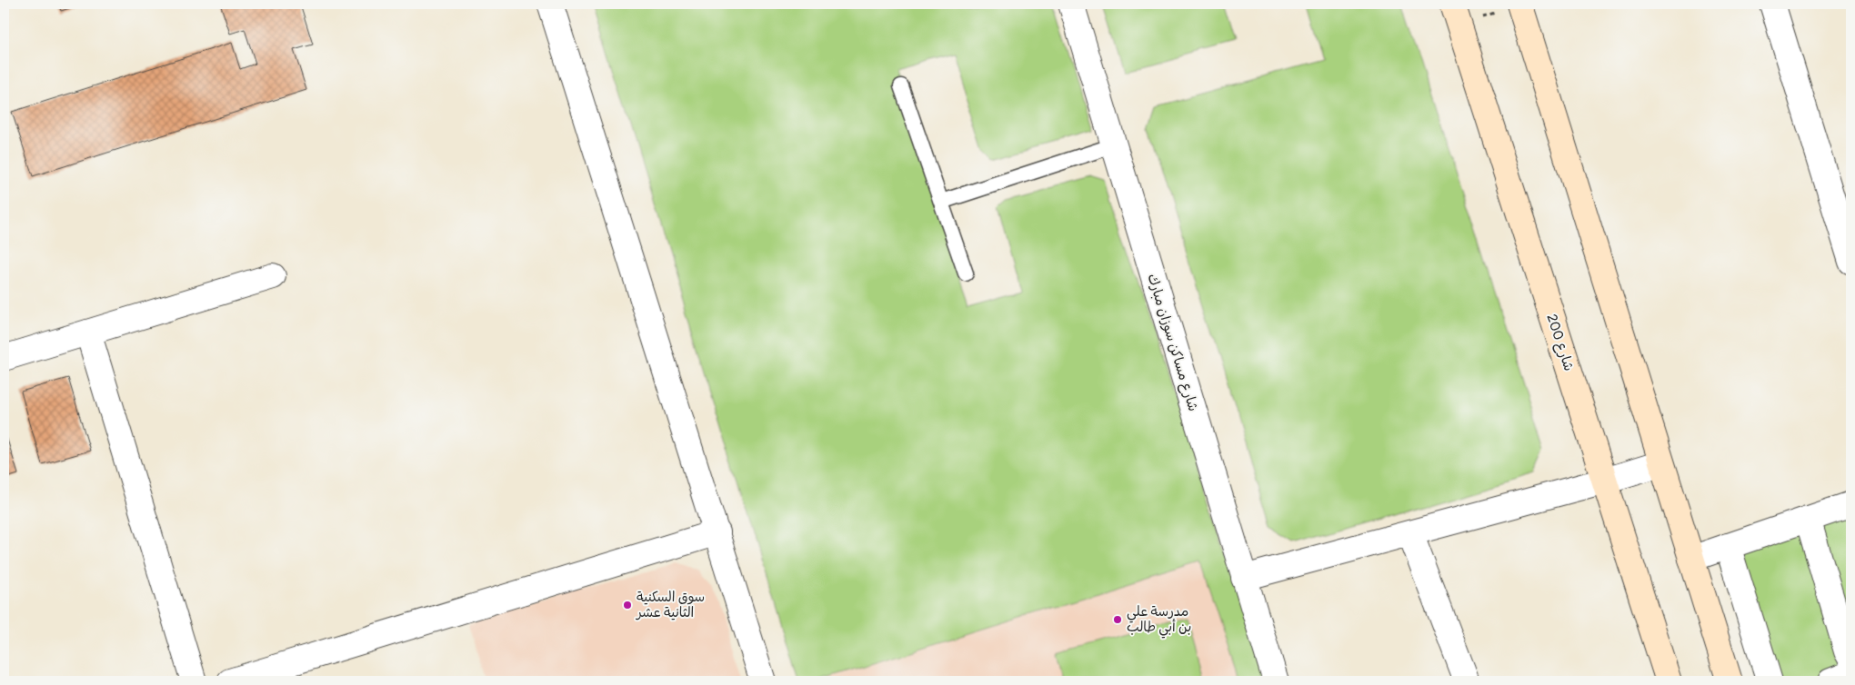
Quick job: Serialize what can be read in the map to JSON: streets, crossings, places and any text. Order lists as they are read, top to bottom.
{
  "streets": {
    "street": ["شارع مساكن سوزان مبارك", "شارع 200"]
  },
  "places": ["سوق السكنية الثانية عشر", "مدرسة علي بن أبي طالب"]
}
